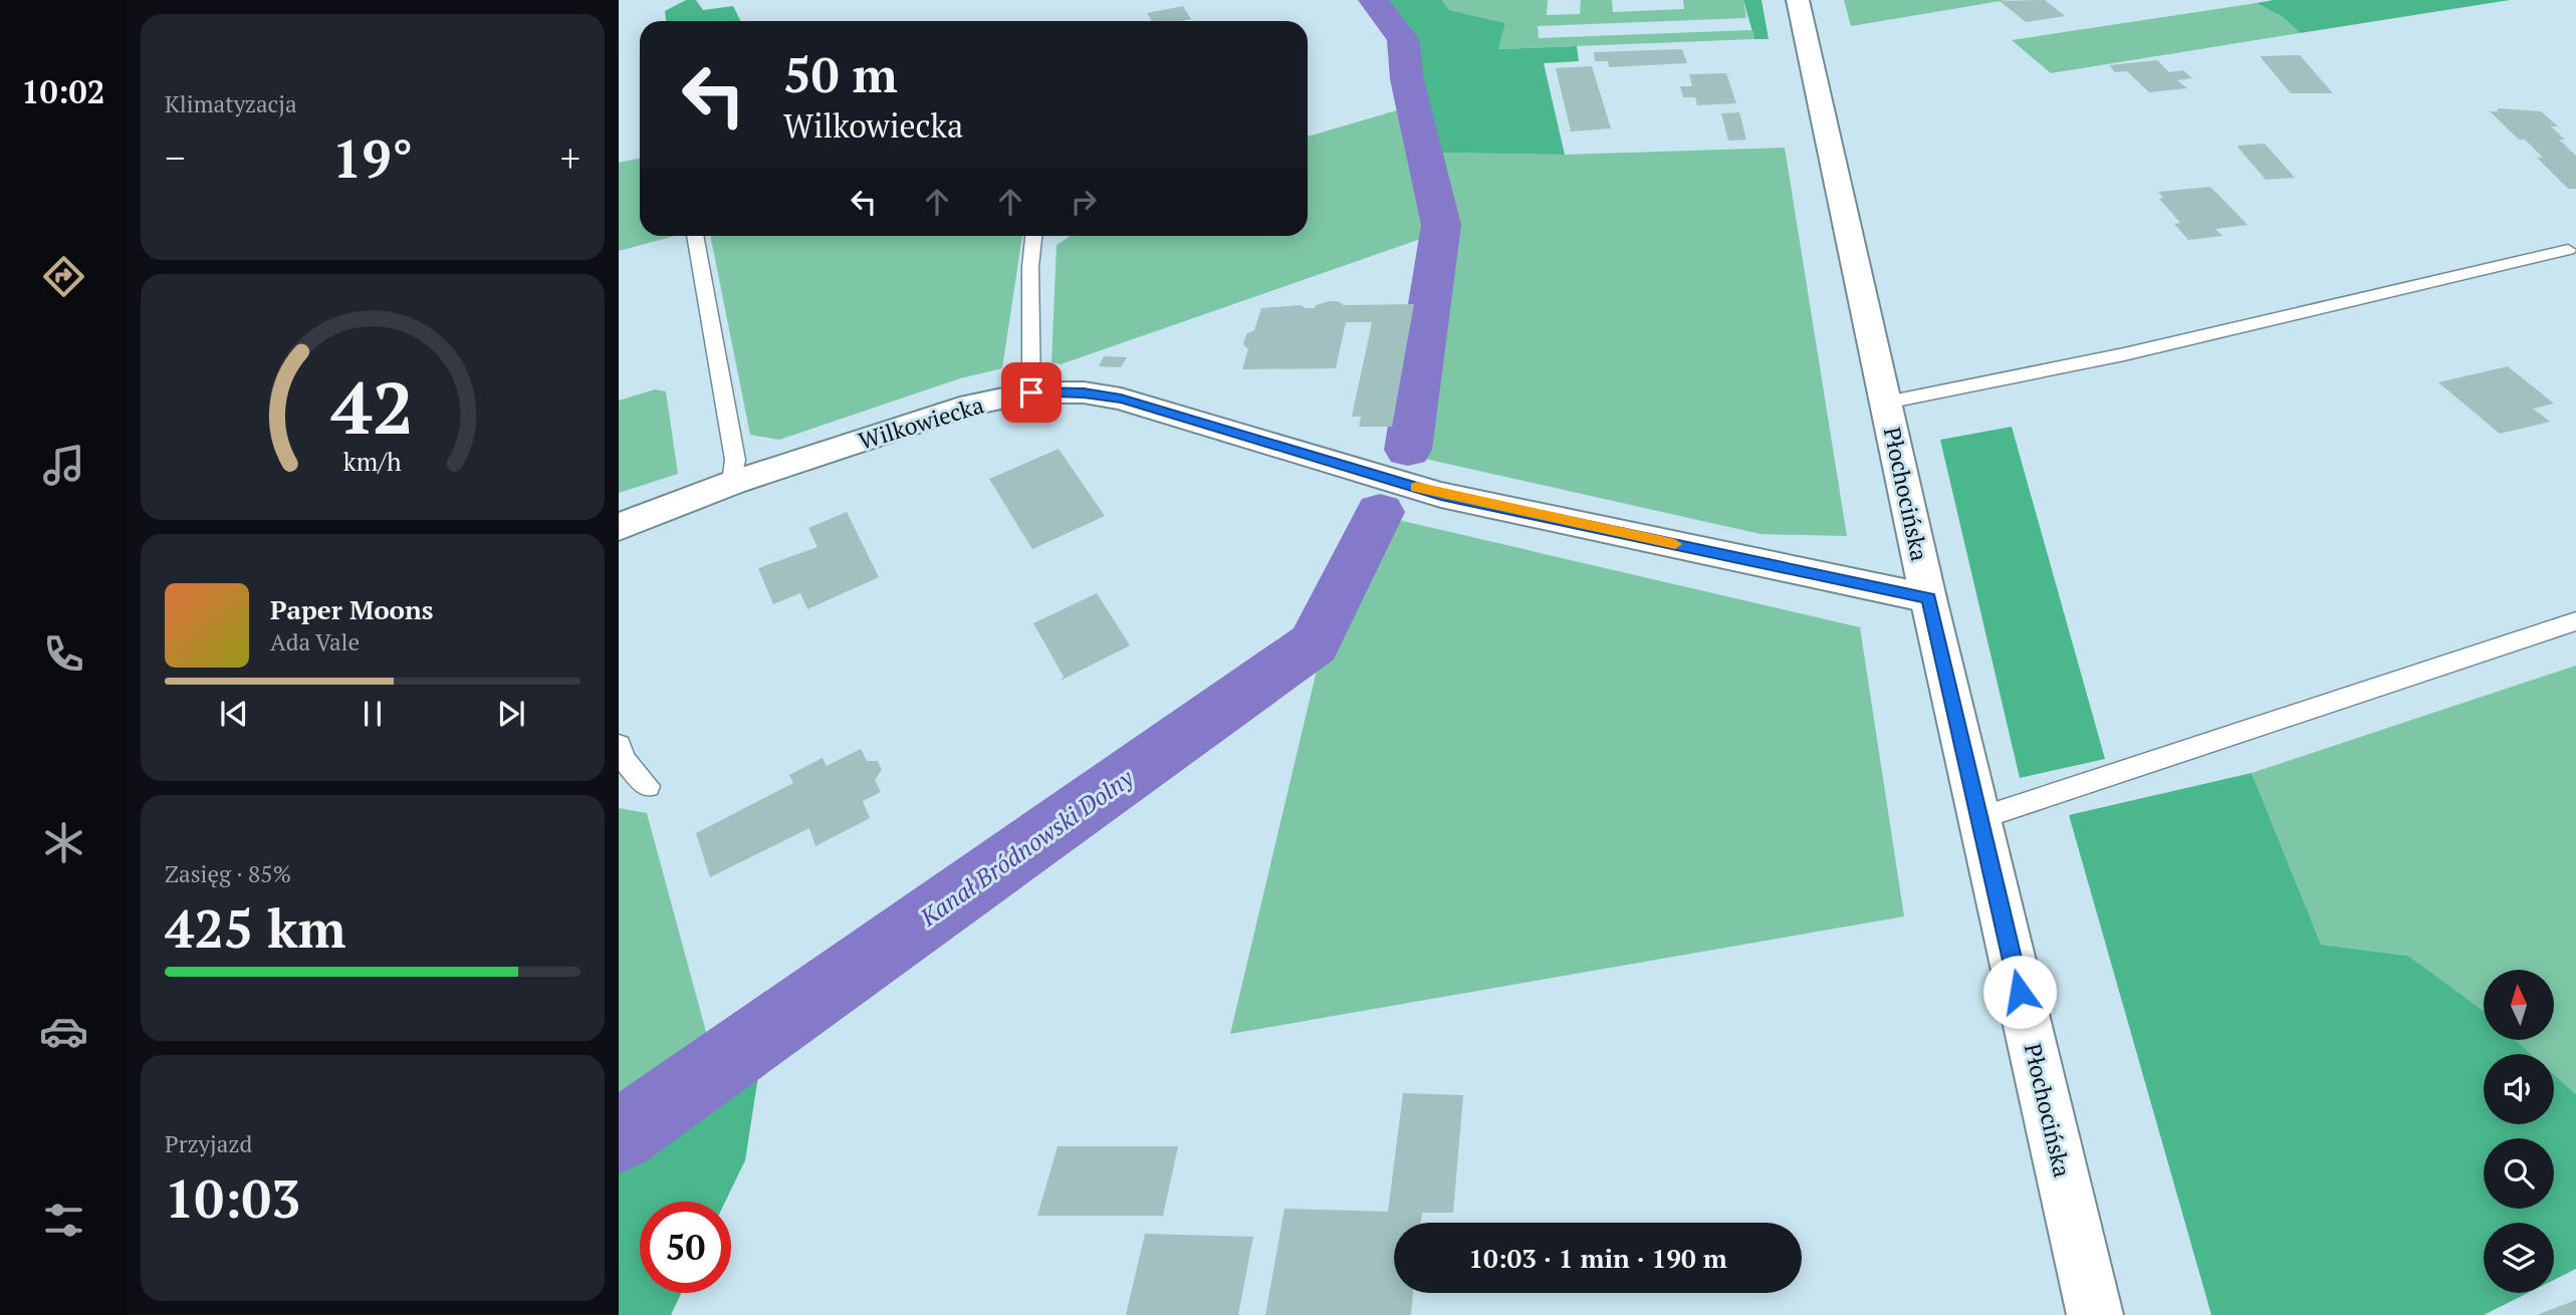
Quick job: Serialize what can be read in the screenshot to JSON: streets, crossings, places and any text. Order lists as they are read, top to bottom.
{
  "streets": {
    "main road": ["Wilkowiecka", "Płochocińska"]
  },
  "crossings": [
    ["Wilkowiecka", "Płochocińska"]
  ],
  "water": ["Kanał Bródnowski Dolny"],
  "north": "top",
  "page": {
    "tabs": "10:02",
    "tile": [
      "Klimatyzacja",
      ["Zasięg · 85%", "425 km"],
      ["Przyjazd", "10:03"]
    ],
    "turn": ["50 m", "Wilkowiecka"],
    "heat": ["−", "19°", "+"],
    "song": ["Paper Moons", "Ada Vale"],
    "limit": "50",
    "trip": "10:03 · 1 min · 190 m",
    "gauge": ["42", "km/h"]
  }
}
